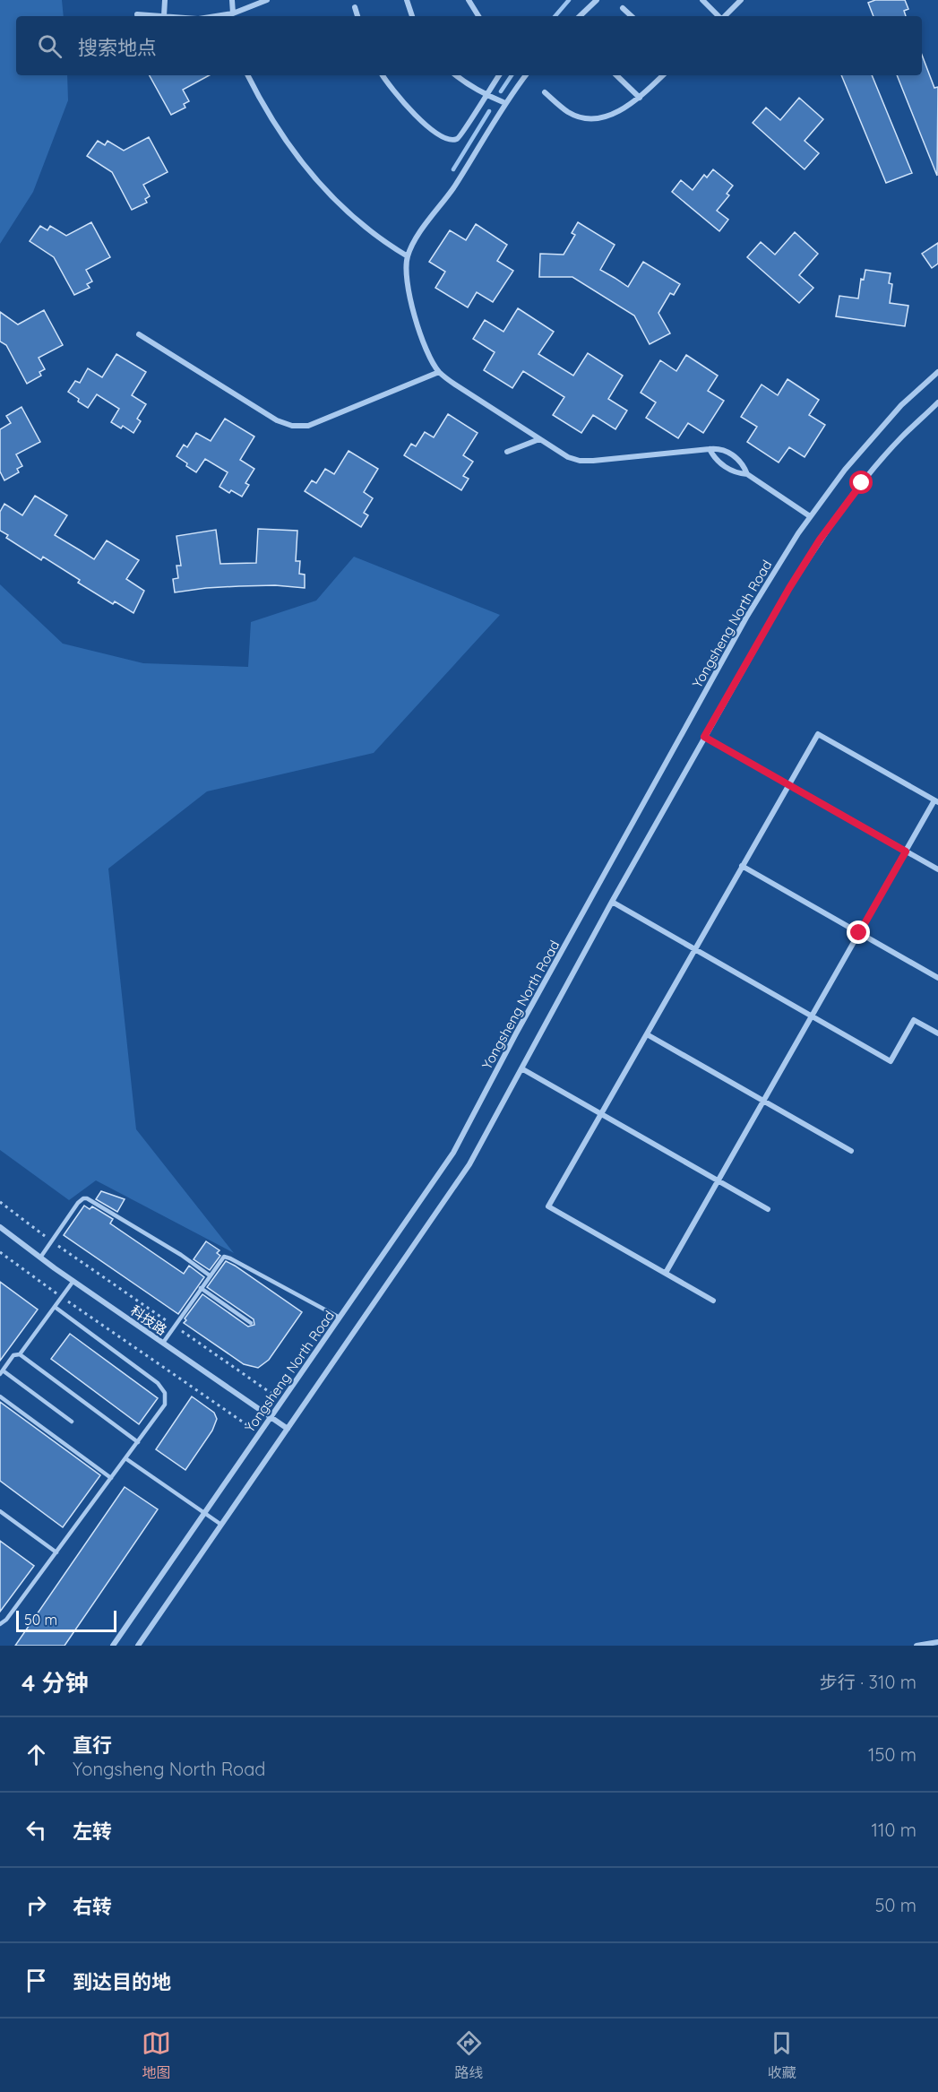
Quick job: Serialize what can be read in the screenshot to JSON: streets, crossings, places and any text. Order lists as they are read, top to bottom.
{
  "streets": {
    "street": ["Yongsheng North Road", "科技路"]
  },
  "crossings": [
    ["Yongsheng North Road", "科技路"]
  ],
  "scale_bar": "50 m",
  "page": {
    "search": "搜索地点",
    "scale": "50 m",
    "heading": ["4 分钟", "步行 · 310 m"],
    "list": [
      ["直行", "Yongsheng North Road", "150 m"],
      ["左转", "110 m"],
      ["右转", "50 m"],
      "到达目的地"
    ],
    "nav": ["地图", "路线", "收藏"]
  }
}
